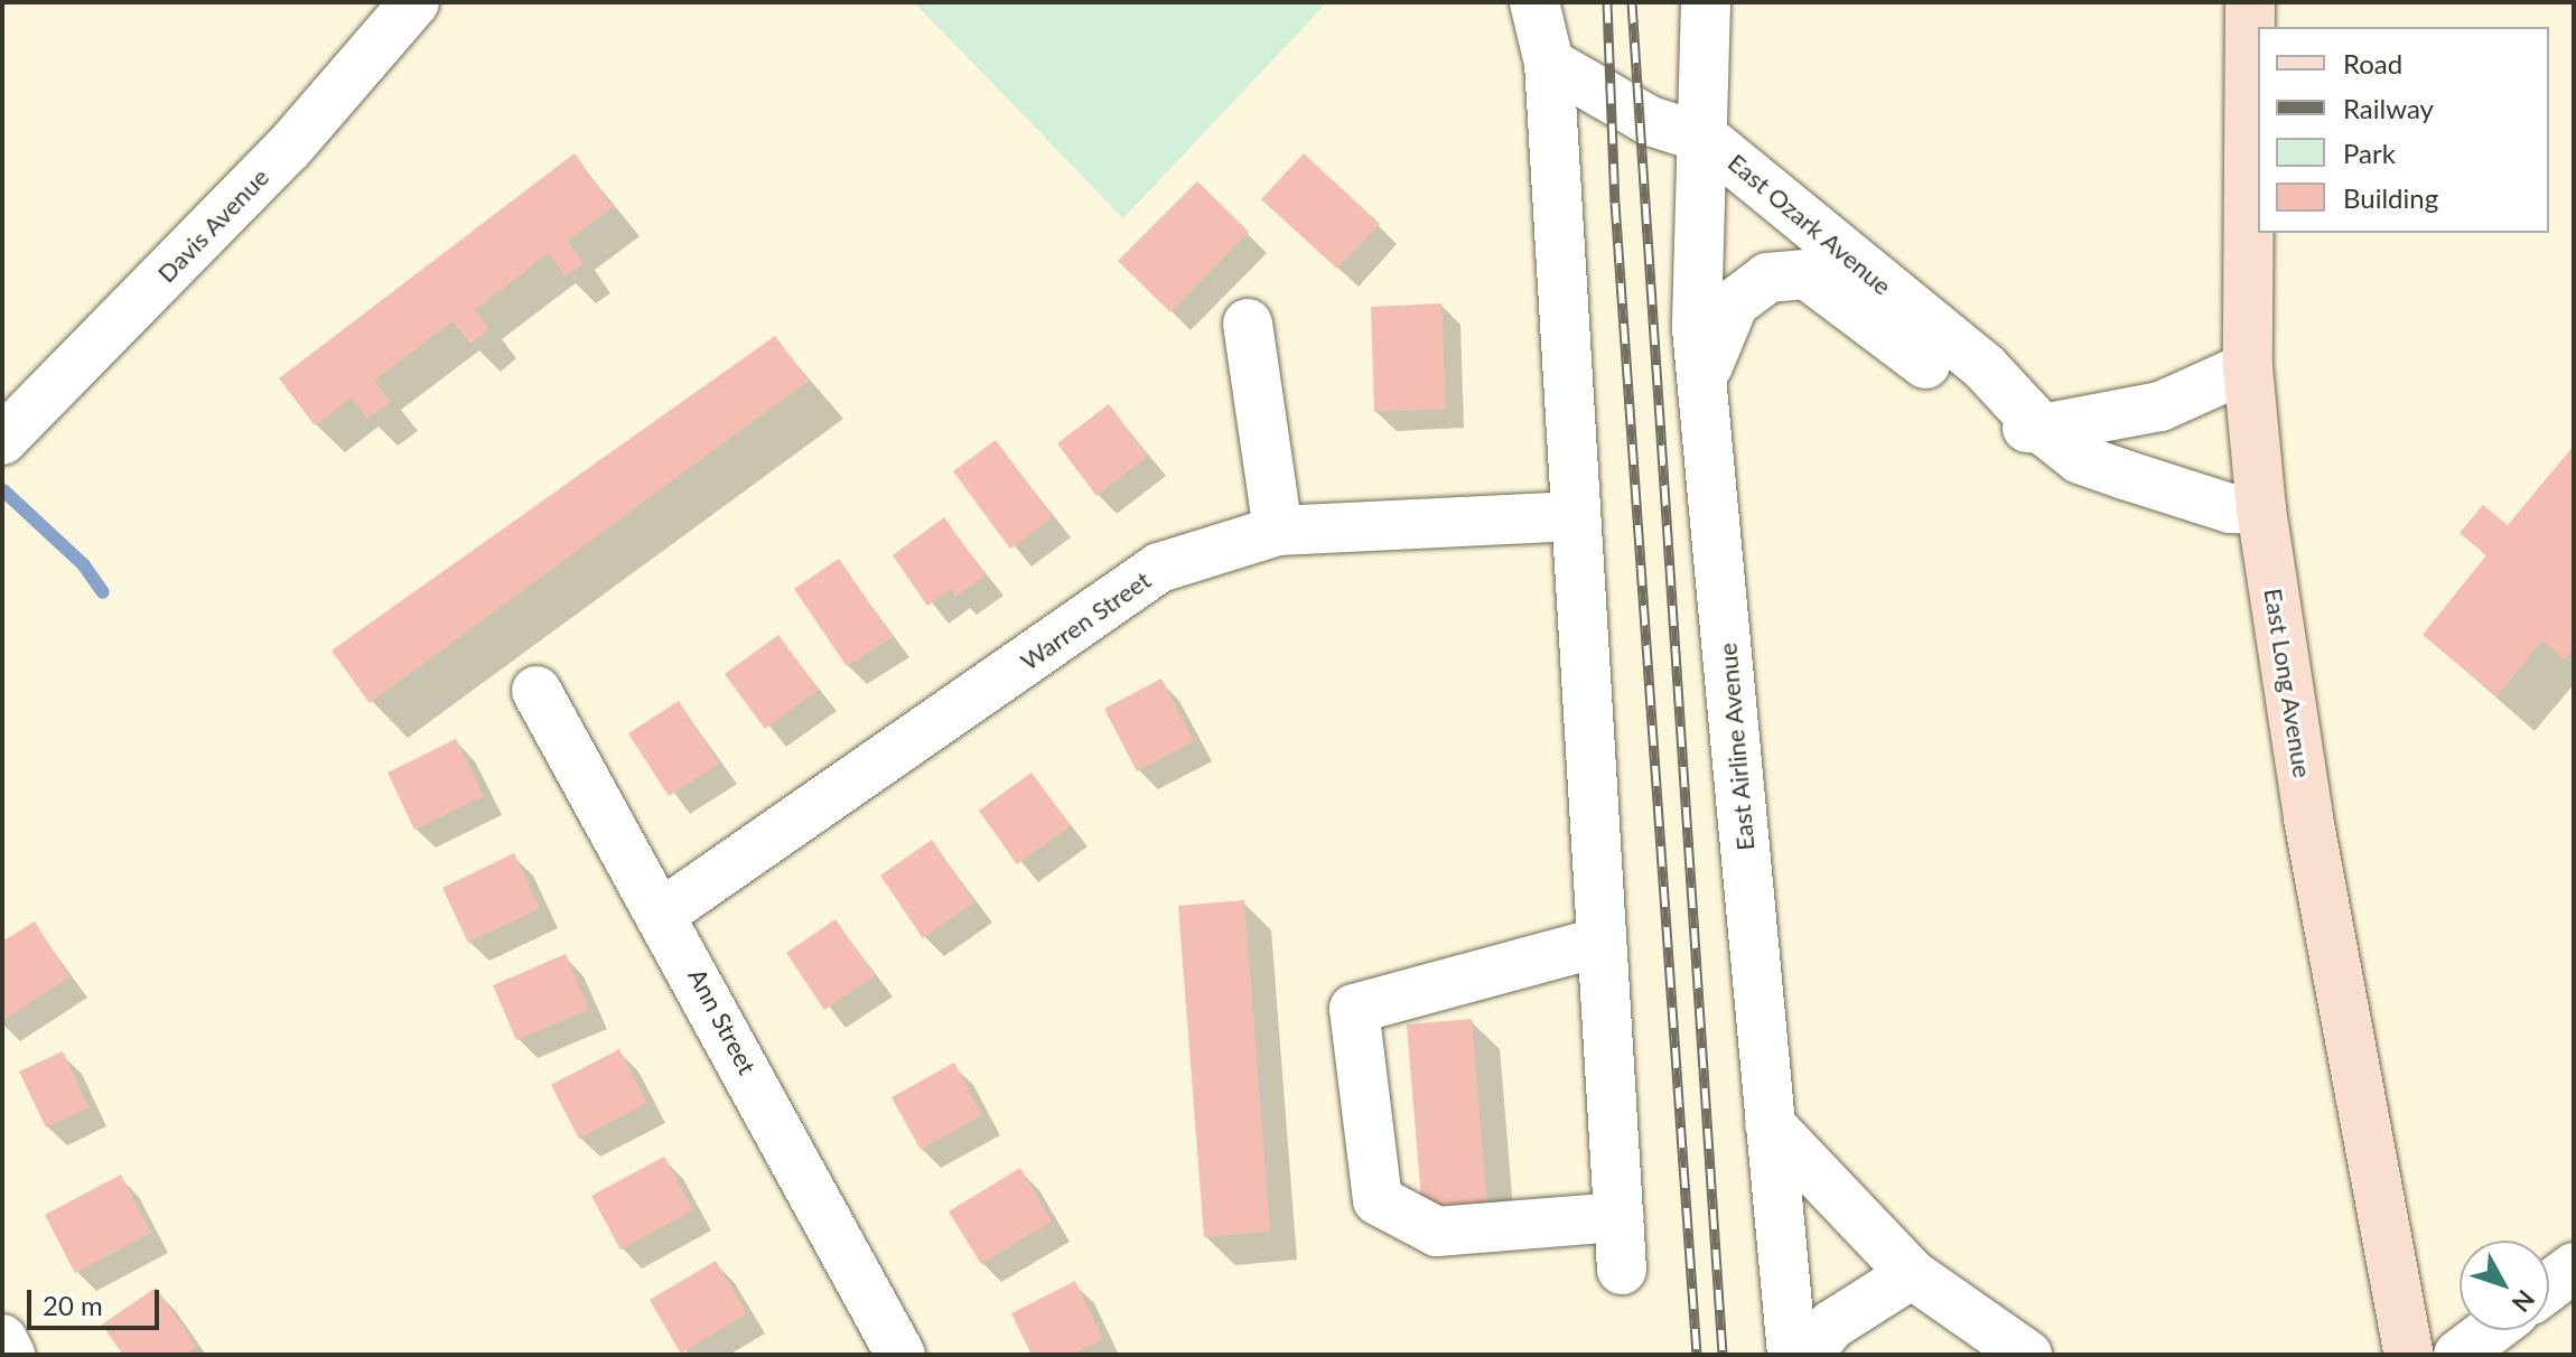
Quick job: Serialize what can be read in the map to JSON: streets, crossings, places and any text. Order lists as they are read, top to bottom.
{
  "streets": {
    "main road": ["East Long Avenue"],
    "street": [
      "East Ozark Avenue",
      "Davis Avenue",
      "Warren Street",
      "East Airline Avenue",
      "Ann Street"
    ]
  },
  "crossings": [
    ["East Ozark Avenue", "East Long Avenue"],
    ["East Ozark Avenue", "East Airline Avenue"],
    ["Warren Street", "Ann Street"]
  ],
  "legend": [
    "Road",
    "Railway",
    "Park",
    "Building"
  ],
  "scale_bar": "20 m",
  "north": "bottom right"
}
